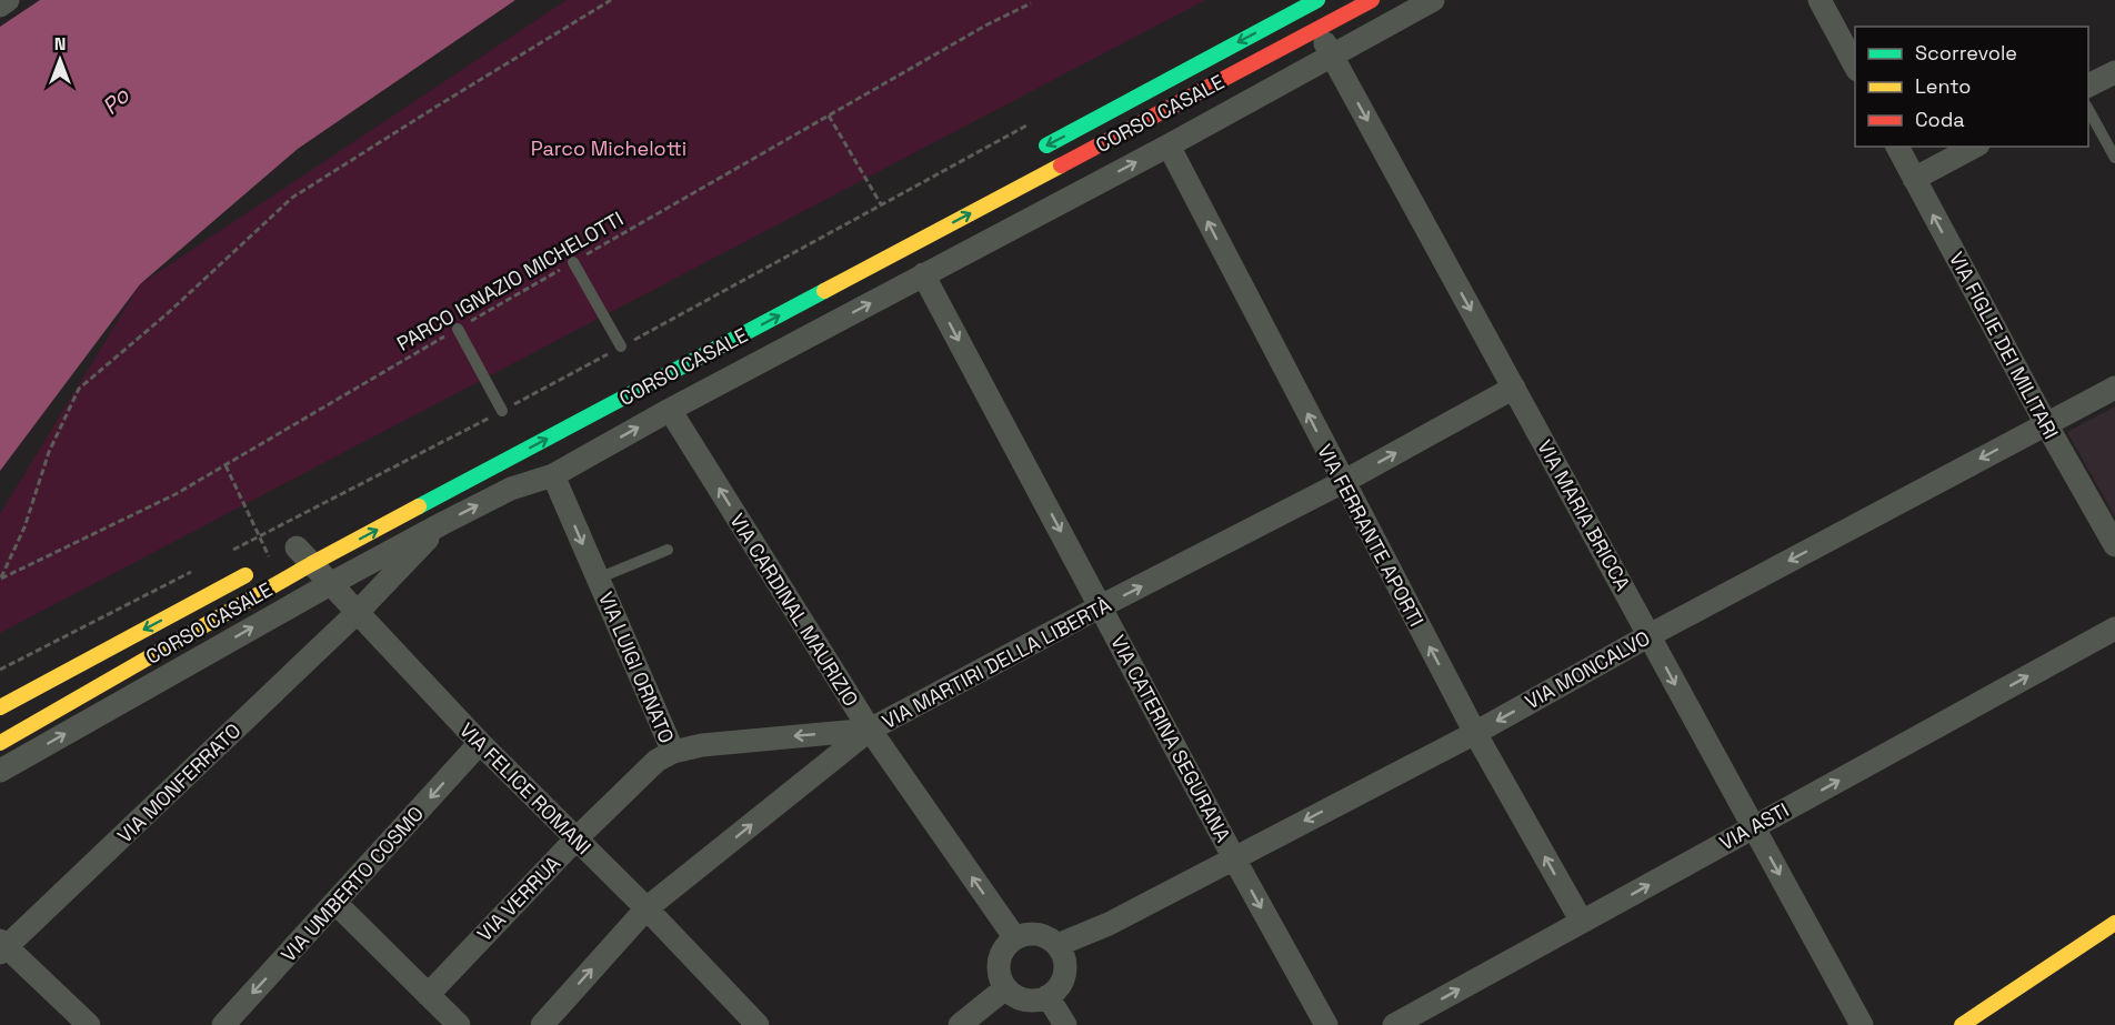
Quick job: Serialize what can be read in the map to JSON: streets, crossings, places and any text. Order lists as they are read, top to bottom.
{
  "streets": {
    "main road": ["CORSO CASALE"],
    "street": [
      "VIA FIGLIE DEI MILITARI",
      "VIA MARIA BRICCA",
      "VIA FERRANTE APORTI",
      "VIA CARDINAL MAURIZIO",
      "VIA MARTIRI DELLA LIBERTÀ",
      "VIA LUIGI ORNATO",
      "VIA MONCALVO",
      "VIA CATERINA SEGURANA",
      "VIA MONFERRATO",
      "VIA FELICE ROMANI",
      "VIA ASTI",
      "VIA UMBERTO COSMO",
      "VIA VERRUA"
    ],
    "path": ["PARCO IGNAZIO MICHELOTTI"]
  },
  "crossings": [
    ["CORSO CASALE", "VIA MARIA BRICCA"],
    ["CORSO CASALE", "VIA FERRANTE APORTI"],
    ["CORSO CASALE", "VIA CARDINAL MAURIZIO"],
    ["CORSO CASALE", "VIA LUIGI ORNATO"],
    ["CORSO CASALE", "VIA CATERINA SEGURANA"],
    ["CORSO CASALE", "VIA MONFERRATO"],
    ["CORSO CASALE", "VIA FELICE ROMANI"],
    ["VIA FIGLIE DEI MILITARI", "VIA MONCALVO"],
    ["VIA MARIA BRICCA", "VIA MARTIRI DELLA LIBERTÀ"],
    ["VIA MARIA BRICCA", "VIA MONCALVO"],
    ["VIA MARIA BRICCA", "VIA ASTI"],
    ["VIA FERRANTE APORTI", "VIA MARTIRI DELLA LIBERTÀ"],
    ["VIA FERRANTE APORTI", "VIA MONCALVO"],
    ["VIA FERRANTE APORTI", "VIA ASTI"],
    ["VIA CARDINAL MAURIZIO", "VIA MARTIRI DELLA LIBERTÀ"],
    ["VIA CARDINAL MAURIZIO", "VIA LUIGI ORNATO"],
    ["VIA CARDINAL MAURIZIO", "VIA MONCALVO"],
    ["VIA MARTIRI DELLA LIBERTÀ", "VIA LUIGI ORNATO"],
    ["VIA MARTIRI DELLA LIBERTÀ", "VIA CATERINA SEGURANA"],
    ["VIA MARTIRI DELLA LIBERTÀ", "VIA FELICE ROMANI"],
    ["VIA LUIGI ORNATO", "VIA VERRUA"],
    ["VIA MONCALVO", "VIA CATERINA SEGURANA"],
    ["VIA MONFERRATO", "VIA FELICE ROMANI"],
    ["VIA FELICE ROMANI", "VIA UMBERTO COSMO"],
    ["VIA FELICE ROMANI", "VIA VERRUA"]
  ],
  "one_way": [
    "VIA FIGLIE DEI MILITARI",
    "VIA MARIA BRICCA",
    "VIA FERRANTE APORTI",
    "VIA CARDINAL MAURIZIO",
    "VIA MARTIRI DELLA LIBERTÀ",
    "VIA MONCALVO",
    "VIA CATERINA SEGURANA",
    "VIA ASTI",
    "VIA UMBERTO COSMO"
  ],
  "water": ["Po"],
  "parks": ["Parco Michelotti"],
  "legend": ["Scorrevole", "Lento", "Coda"],
  "north": "top"
}
